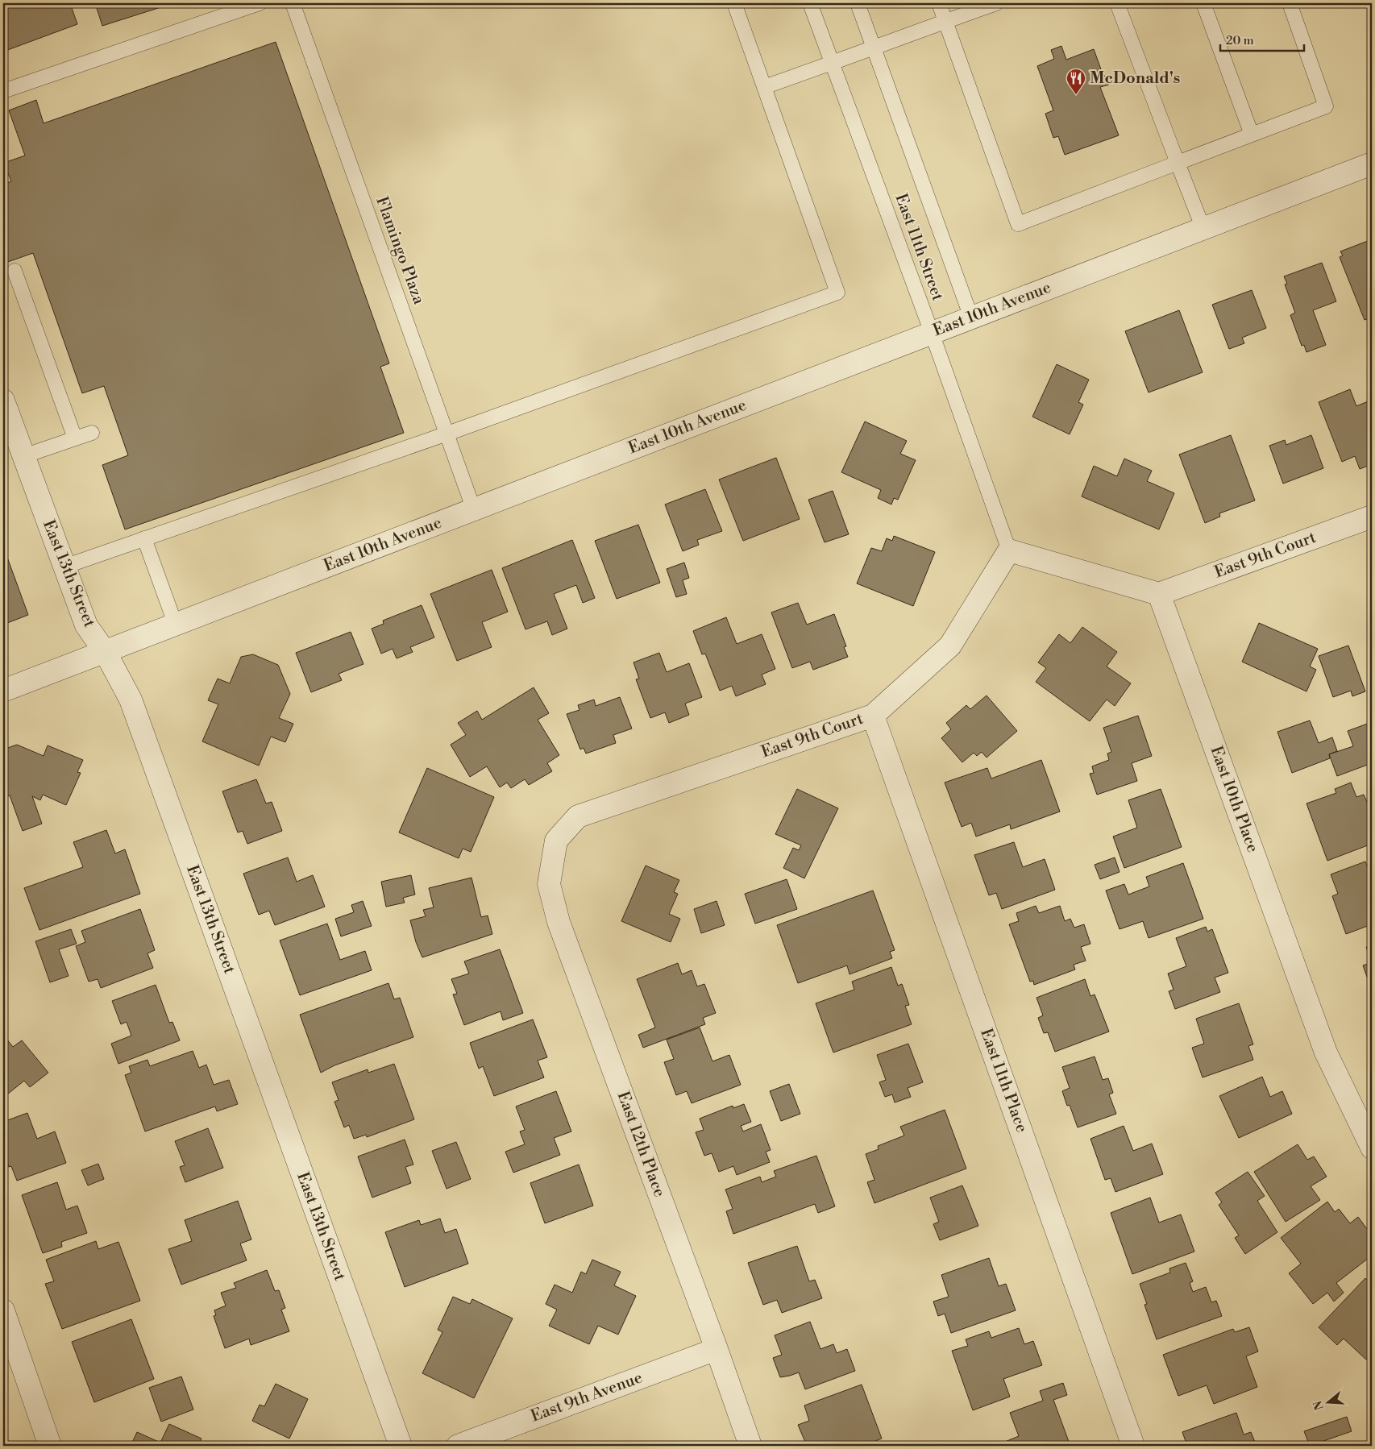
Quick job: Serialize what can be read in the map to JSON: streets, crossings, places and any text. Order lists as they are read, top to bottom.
{
  "streets": {
    "street": [
      "East 10th Avenue",
      "East 9th Court",
      "East 13th Street",
      "East 10th Place",
      "East 11th Place",
      "East 12th Place",
      "East 9th Avenue"
    ],
    "lane": ["East 11th Street", "Flamingo Plaza"]
  },
  "crossings": [
    ["East 11th Street", "East 10th Avenue"],
    ["East 11th Street", "East 9th Court"],
    ["Flamingo Plaza", "East 10th Avenue"],
    ["East 10th Avenue", "East 13th Street"],
    ["East 9th Court", "East 10th Place"],
    ["East 9th Court", "East 11th Place"],
    ["East 9th Court", "East 12th Place"],
    ["East 12th Place", "East 9th Avenue"]
  ],
  "places": {
    "restaurant": ["McDonald's"]
  },
  "scale_bar": "20 m",
  "north": "left"
}
